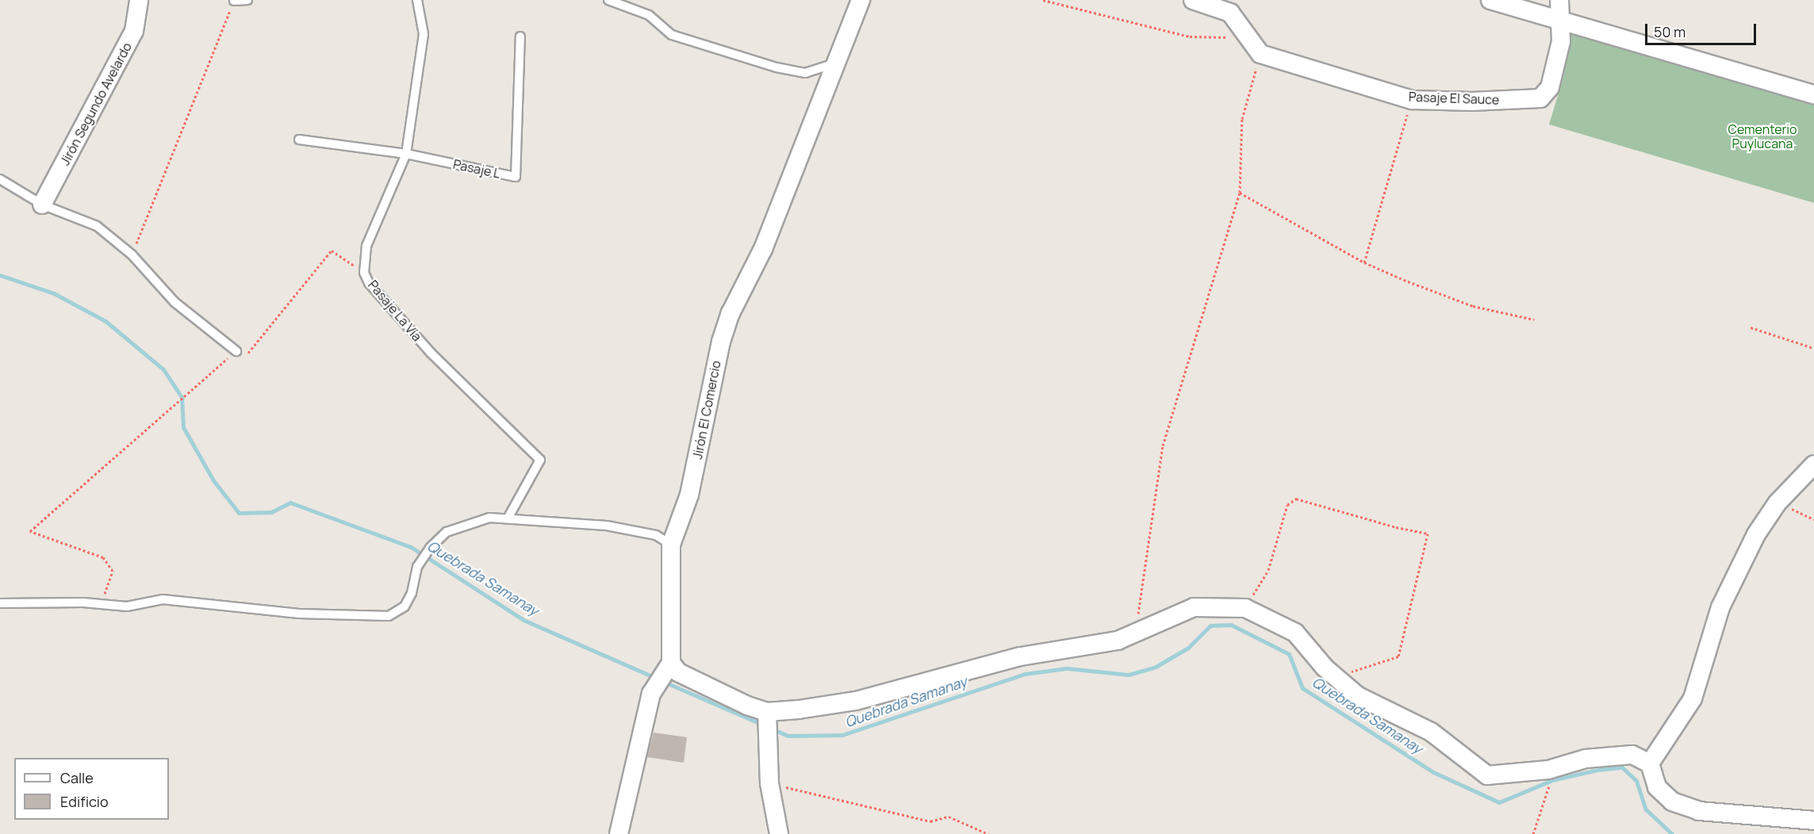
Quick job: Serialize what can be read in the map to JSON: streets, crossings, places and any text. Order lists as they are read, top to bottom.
{
  "streets": {
    "street": ["Pasaje El Sauce", "Jirón Segundo Avelardo", "Jirón El Comercio"],
    "lane": ["Pasaje L", "Pasaje La Vía"]
  },
  "crossings": [
    ["Pasaje L", "Pasaje La Vía"]
  ],
  "water": ["Quebrada Samanay"],
  "parks": ["Cementerio Puylucana"],
  "legend": ["Calle", "Edificio"],
  "scale_bar": "50 m"
}
